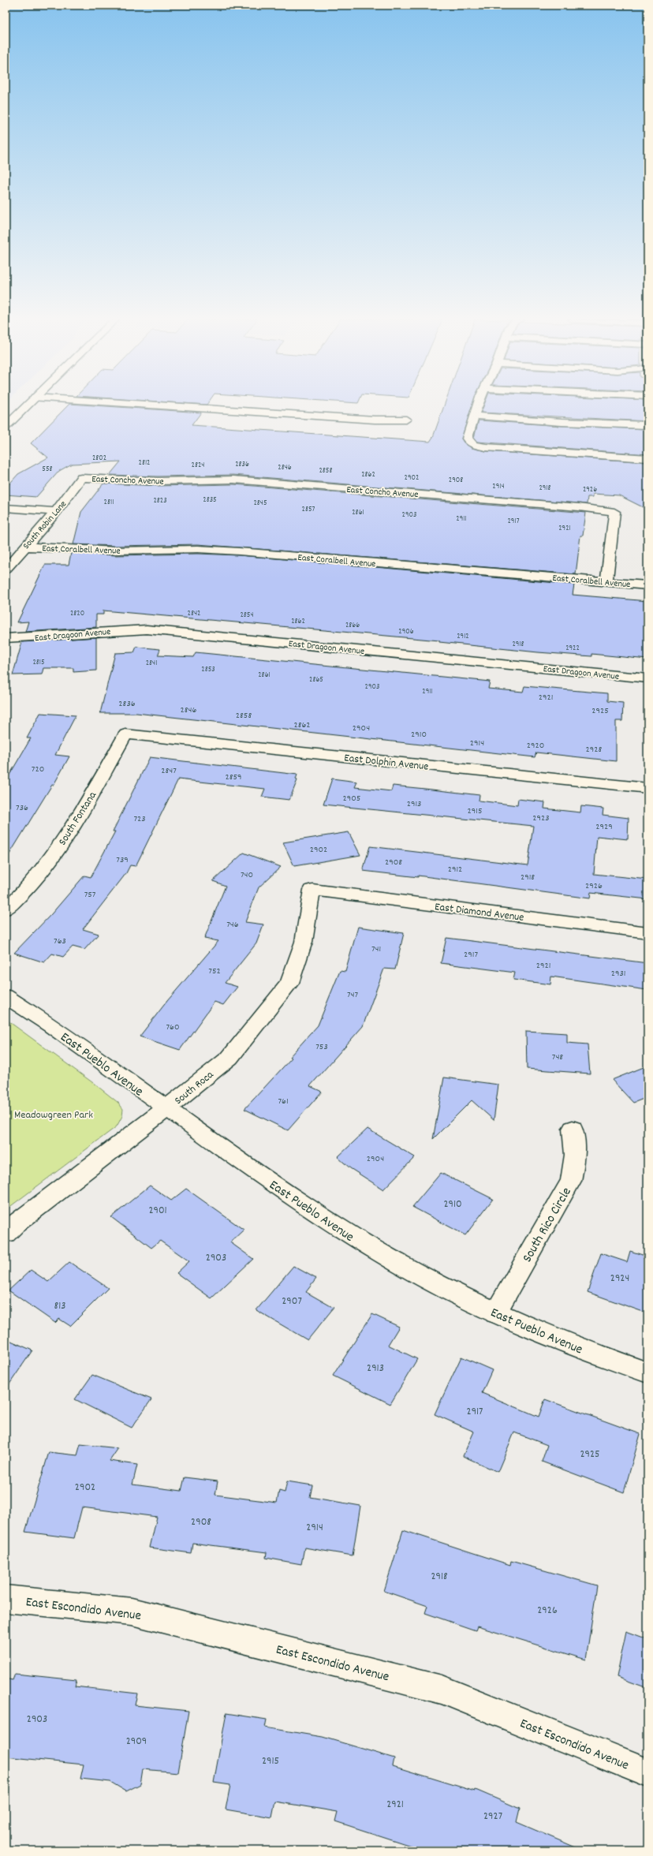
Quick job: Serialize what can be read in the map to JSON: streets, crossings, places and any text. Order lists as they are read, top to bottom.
{
  "streets": {
    "street": [
      "East Concho Avenue",
      "South Robin Lane",
      "East Coralbell Avenue",
      "East Dragoon Avenue",
      "East Dolphin Avenue",
      "South Fontana",
      "East Diamond Avenue",
      "East Pueblo Avenue",
      "South Roca",
      "South Rico Circle",
      "East Escondido Avenue"
    ]
  },
  "crossings": [
    ["East Concho Avenue", "South Robin Lane"],
    ["East Concho Avenue", "East Coralbell Avenue"],
    ["South Robin Lane", "East Coralbell Avenue"],
    ["East Dolphin Avenue", "South Fontana"],
    ["East Diamond Avenue", "South Roca"],
    ["East Pueblo Avenue", "South Roca"],
    ["East Pueblo Avenue", "South Rico Circle"]
  ],
  "parks": ["Meadowgreen Park"],
  "house_numbers": [
    "2802",
    "2812",
    "2836",
    "2824",
    "2846",
    "558",
    "2858",
    "2862",
    "2902",
    "2908",
    "2914",
    "2918",
    "2926",
    "2835",
    "2823",
    "2811",
    "2845",
    "2857",
    "2861",
    "2903",
    "2911",
    "2917",
    "2921",
    "2820",
    "2842",
    "2854",
    "2862",
    "2866",
    "2906",
    "2912",
    "2918",
    "2922",
    "2815",
    "2841",
    "2853",
    "2861",
    "2865",
    "2903",
    "2911",
    "2921",
    "2836",
    "2846",
    "2925",
    "2858",
    "2862",
    "2904",
    "2910",
    "2914",
    "2920",
    "2928",
    "720",
    "2847",
    "2859",
    "2905",
    "2913",
    "736",
    "2915",
    "2923",
    "723",
    "2929",
    "2902",
    "739",
    "2908",
    "2912",
    "740",
    "2918",
    "2926",
    "757",
    "746",
    "763",
    "741",
    "2917",
    "2921",
    "752",
    "2931",
    "747",
    "760",
    "753",
    "748",
    "761",
    "2904",
    "2910",
    "2901",
    "2903",
    "2924",
    "2907",
    "813",
    "2913",
    "2917",
    "2925",
    "2902",
    "2908",
    "2914",
    "2918",
    "2926",
    "2903",
    "2909",
    "2915",
    "2921",
    "2927"
  ]
}
